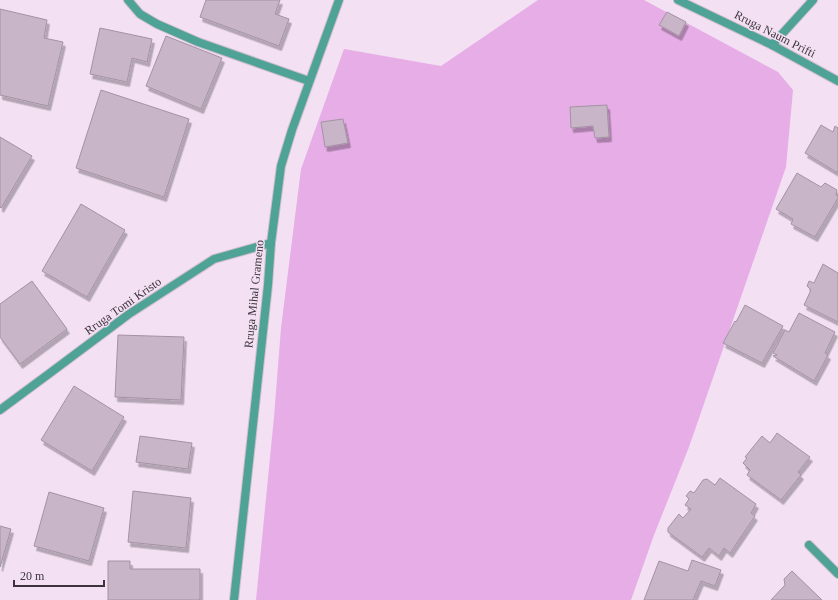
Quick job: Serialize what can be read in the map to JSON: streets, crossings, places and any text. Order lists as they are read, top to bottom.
{
  "streets": {
    "street": ["Rruga Naum Prifti", "Rruga Mihal Grameno", "Rruga Tomi Kristo"]
  },
  "crossings": [
    ["Rruga Mihal Grameno", "Rruga Tomi Kristo"]
  ],
  "scale_bar": "20 m"
}
